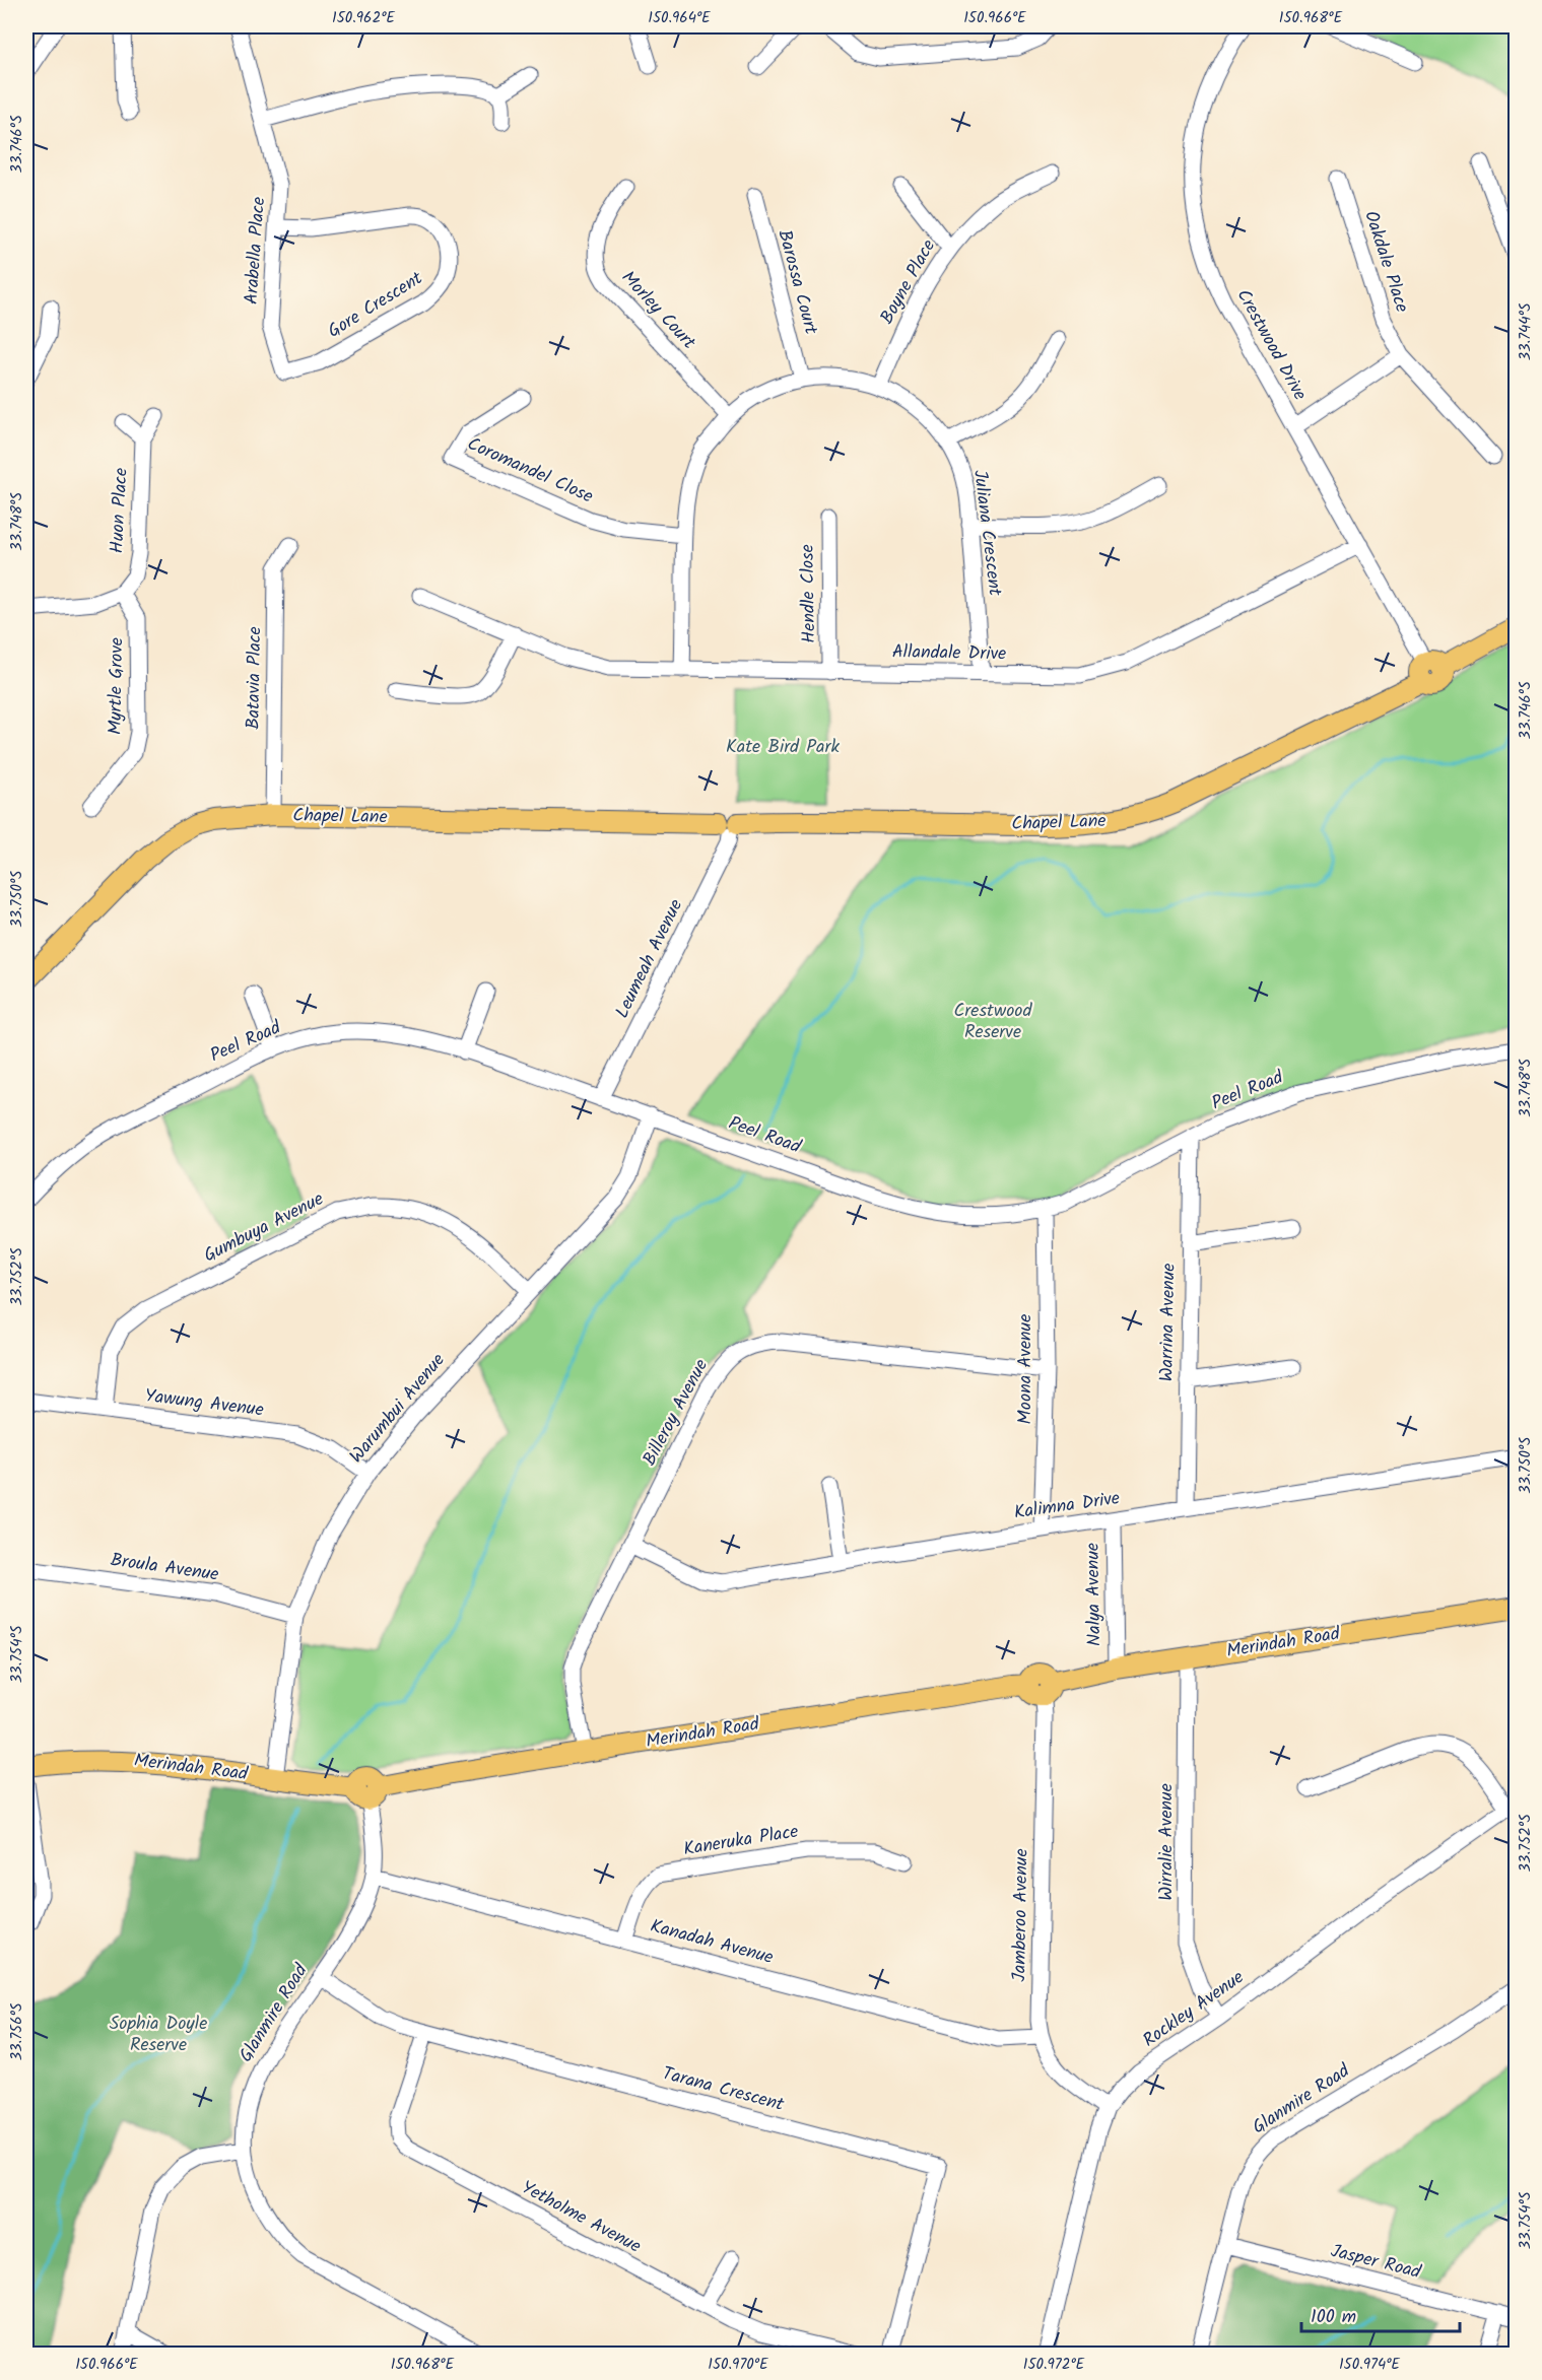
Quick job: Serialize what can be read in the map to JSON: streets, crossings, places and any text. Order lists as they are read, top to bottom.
{
  "streets": {
    "main road": ["Chapel Lane", "Merindah Road"],
    "street": [
      "Arabella Place",
      "Oakdale Place",
      "Barossa Court",
      "Boyne Place",
      "Gore Crescent",
      "Morley Court",
      "Crestwood Drive",
      "Coromandel Close",
      "Huon Place",
      "Juliana Crescent",
      "Hendle Close",
      "Allandale Drive",
      "Batavia Place",
      "Myrtle Grove",
      "Leumeah Avenue",
      "Peel Road",
      "Gumbuya Avenue",
      "Warrina Avenue",
      "Moona Avenue",
      "Yawung Avenue",
      "Warumbui Avenue",
      "Billeroy Avenue",
      "Kalimna Drive",
      "Broula Avenue",
      "Nalya Avenue",
      "Kaneruka Place",
      "Wirralie Avenue",
      "Jamberoo Avenue",
      "Kanadah Avenue",
      "Rockley Avenue",
      "Glanmire Road",
      "Tarana Crescent",
      "Yetholme Avenue",
      "Jasper Road"
    ]
  },
  "crossings": [
    ["Arabella Place", "Gore Crescent"],
    ["Barossa Court", "Juliana Crescent"],
    ["Boyne Place", "Juliana Crescent"],
    ["Morley Court", "Juliana Crescent"],
    ["Crestwood Drive", "Allandale Drive"],
    ["Crestwood Drive", "Chapel Lane"],
    ["Coromandel Close", "Juliana Crescent"],
    ["Huon Place", "Myrtle Grove"],
    ["Juliana Crescent", "Allandale Drive"],
    ["Hendle Close", "Allandale Drive"],
    ["Batavia Place", "Chapel Lane"],
    ["Chapel Lane", "Leumeah Avenue"],
    ["Leumeah Avenue", "Peel Road"],
    ["Peel Road", "Warrina Avenue"],
    ["Peel Road", "Moona Avenue"],
    ["Peel Road", "Warumbui Avenue"],
    ["Gumbuya Avenue", "Yawung Avenue"],
    ["Gumbuya Avenue", "Warumbui Avenue"],
    ["Warrina Avenue", "Kalimna Drive"],
    ["Moona Avenue", "Billeroy Avenue"],
    ["Moona Avenue", "Kalimna Drive"],
    ["Yawung Avenue", "Warumbui Avenue"],
    ["Warumbui Avenue", "Broula Avenue"],
    ["Warumbui Avenue", "Merindah Road"],
    ["Billeroy Avenue", "Kalimna Drive"],
    ["Billeroy Avenue", "Merindah Road"],
    ["Kalimna Drive", "Nalya Avenue"],
    ["Nalya Avenue", "Merindah Road"],
    ["Merindah Road", "Wirralie Avenue"],
    ["Merindah Road", "Jamberoo Avenue"],
    ["Merindah Road", "Glanmire Road"],
    ["Kaneruka Place", "Kanadah Avenue"],
    ["Wirralie Avenue", "Rockley Avenue"],
    ["Jamberoo Avenue", "Kanadah Avenue"],
    ["Jamberoo Avenue", "Rockley Avenue"],
    ["Kanadah Avenue", "Glanmire Road"],
    ["Glanmire Road", "Tarana Crescent"],
    ["Glanmire Road", "Jasper Road"],
    ["Tarana Crescent", "Yetholme Avenue"]
  ],
  "parks": ["Kate Bird Park", "Crestwood Reserve", "Sophia Doyle Reserve"],
  "scale_bar": "100 m",
  "coordinates": [
    "150.962°E",
    "150.964°E",
    "150.966°E",
    "150.968°E",
    "33.746°S",
    "33.744°S",
    "33.748°S",
    "33.750°S",
    "33.752°S",
    "33.754°S",
    "33.756°S",
    "150.970°E",
    "150.972°E",
    "150.974°E"
  ]
}
